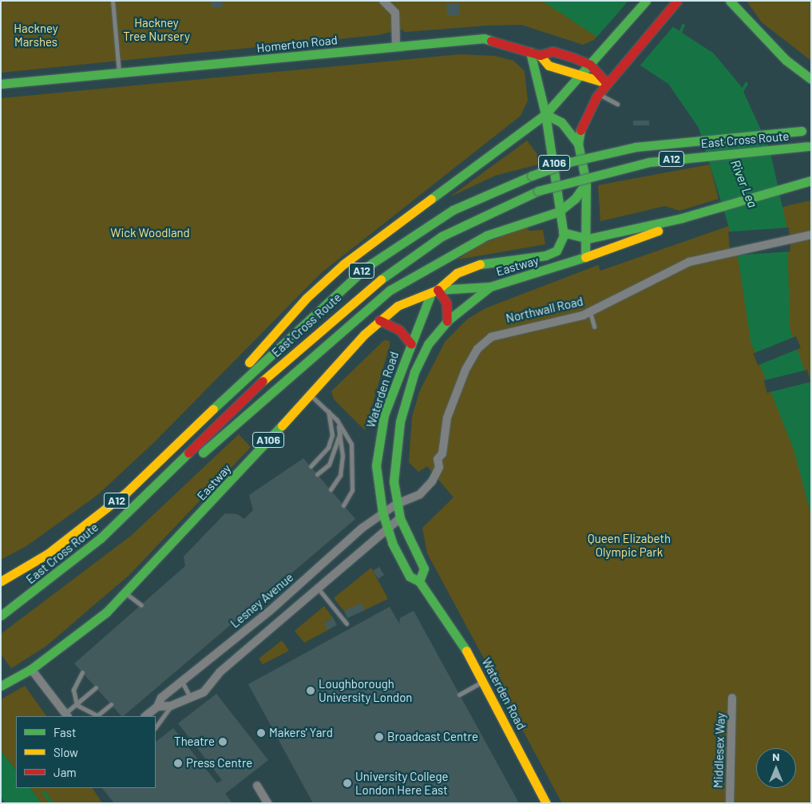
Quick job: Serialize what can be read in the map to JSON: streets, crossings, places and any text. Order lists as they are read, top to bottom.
{
  "streets": {
    "main road": [
      "Homerton Road",
      "East Cross Route",
      "A12",
      "A106",
      "Eastway",
      "Waterden Road"
    ],
    "street": ["Northwall Road", "Lesney Avenue", "Middlesex Way"]
  },
  "crossings": [
    ["East Cross Route", "A12"],
    ["A12", "A106"],
    ["A106", "Eastway"],
    ["Eastway", "Waterden Road"],
    ["Northwall Road", "Waterden Road"],
    ["Northwall Road", "Lesney Avenue"],
    ["Waterden Road", "Lesney Avenue"]
  ],
  "water": ["River Lea"],
  "parks": [
    "Hackney Tree Nursery",
    "Hackney Marshes",
    "Wick Woodland",
    "Queen Elizabeth Olympic Park"
  ],
  "places": [
    "Loughborough University London",
    "Makers' Yard",
    "Broadcast Centre",
    "Theatre",
    "Press Centre",
    "University College London Here East"
  ],
  "legend": ["Fast", "Slow", "Jam"],
  "north": "top"
}
